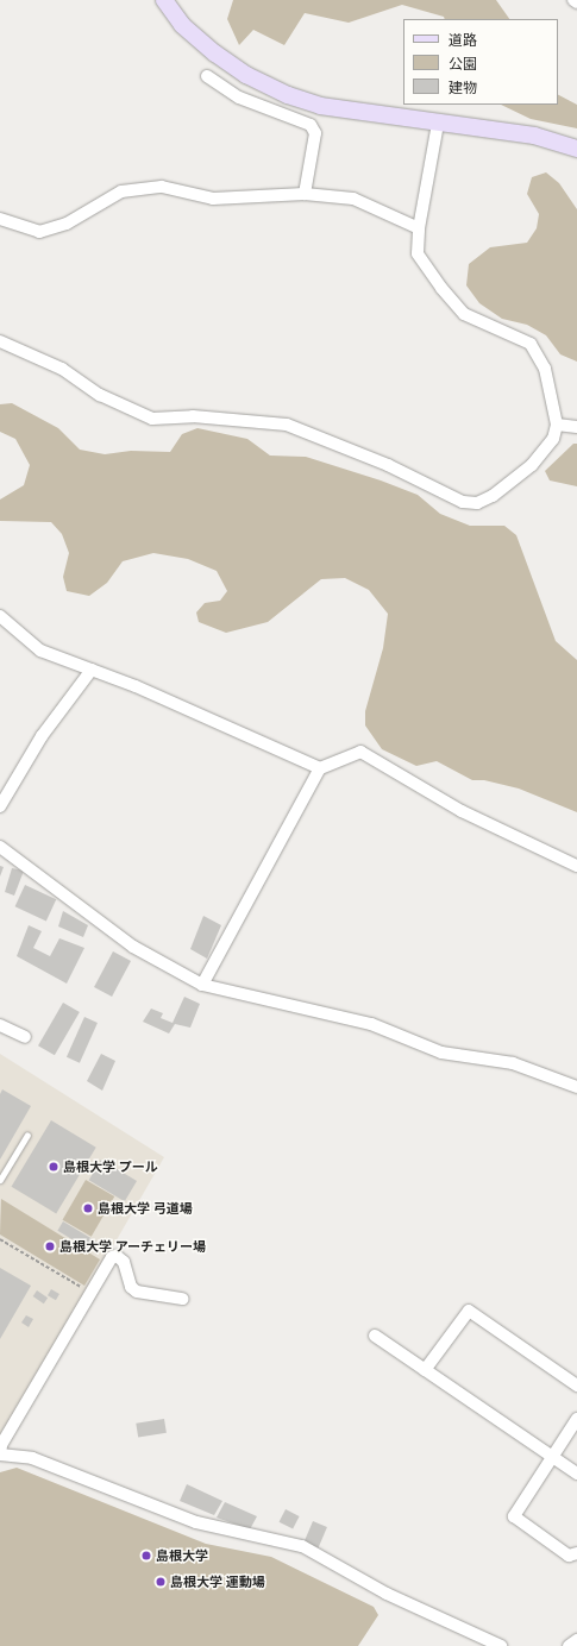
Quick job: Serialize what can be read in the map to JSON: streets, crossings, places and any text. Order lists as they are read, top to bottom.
{
  "places": [
    "島根大学 プール",
    "島根大学 弓道場",
    "島根大学 アーチェリー場",
    "島根大学",
    "島根大学 運動場"
  ],
  "legend": ["道路", "公園", "建物"]
}
